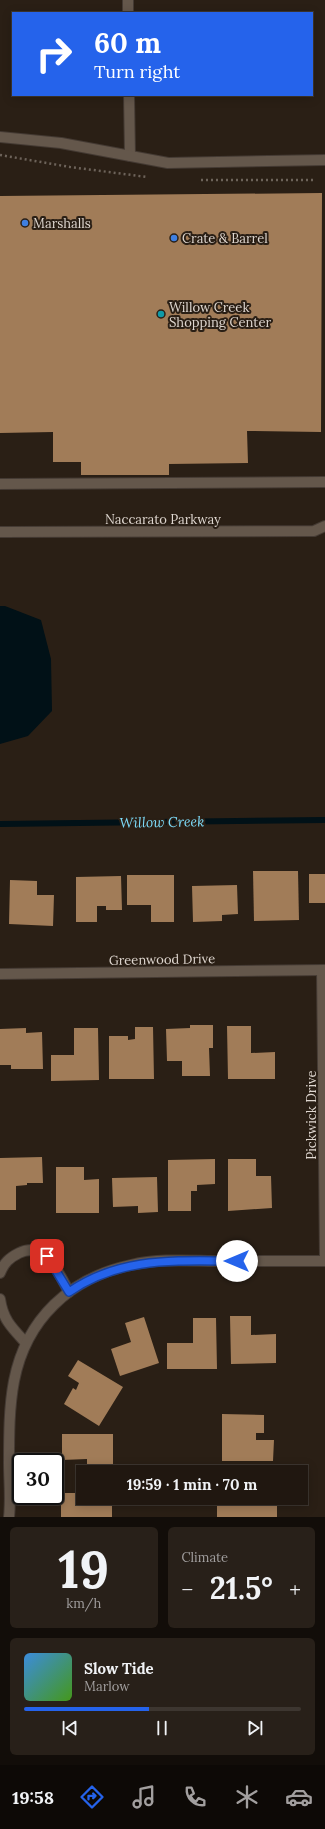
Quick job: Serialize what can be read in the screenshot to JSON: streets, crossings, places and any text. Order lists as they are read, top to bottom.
{
  "streets": {
    "street": ["Naccarato Parkway", "Greenwood Drive", "Pickwick Drive"]
  },
  "crossings": [
    ["Greenwood Drive", "Pickwick Drive"]
  ],
  "water": ["Willow Creek"],
  "places": ["Marshalls", "Crate & Barrel", "Willow Creek Shopping Center"],
  "page": {
    "turn": ["60 m", "Turn right"],
    "limit": "30",
    "trip": "19:59 · 1 min · 70 m",
    "tile": [
      ["19", "km/h"],
      "Climate"
    ],
    "heat": ["−", "21.5°", "+"],
    "song": ["Slow Tide", "Marlow"],
    "tabs": "19:58"
  }
}
